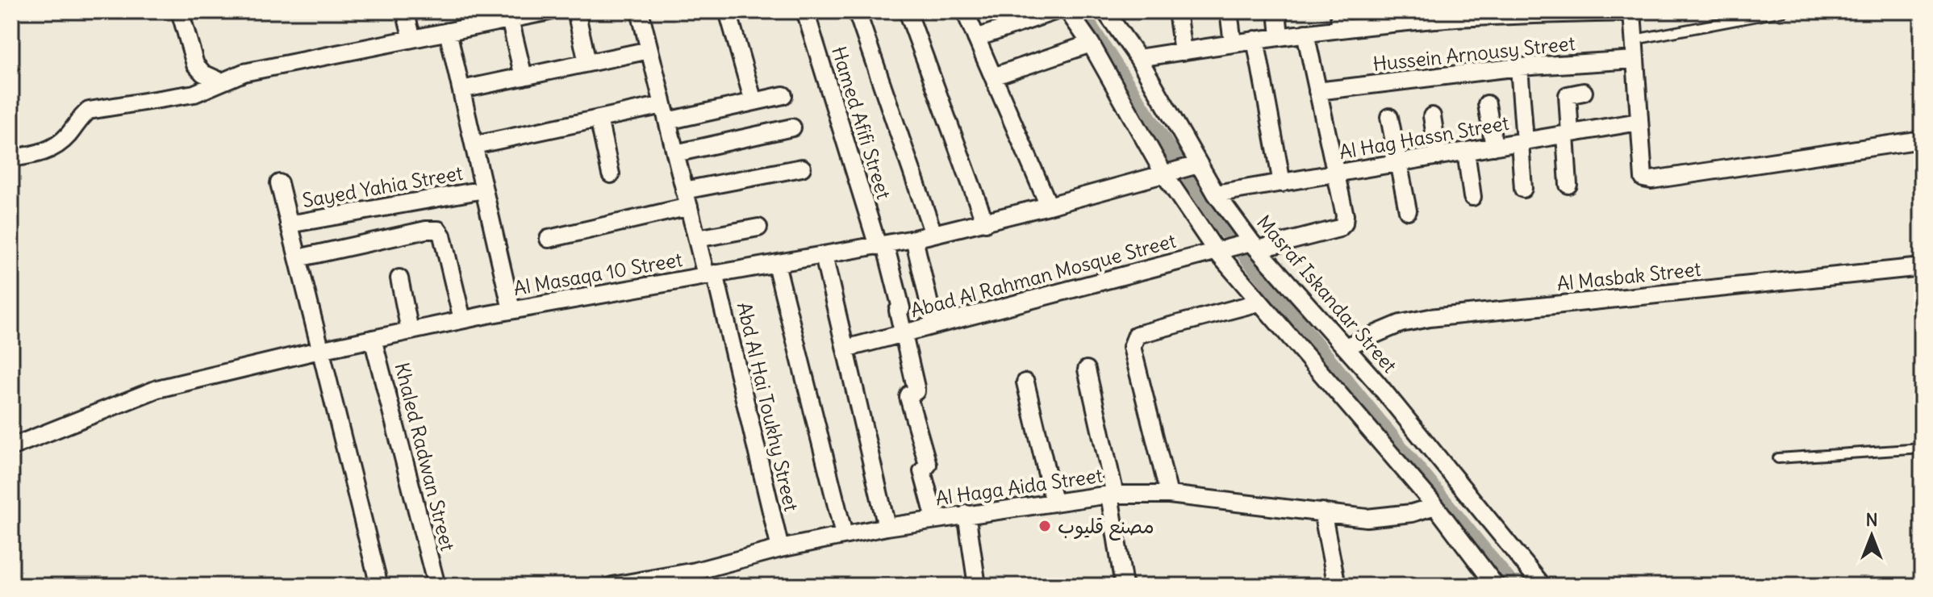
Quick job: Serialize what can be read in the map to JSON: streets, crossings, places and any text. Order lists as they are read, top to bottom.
{
  "streets": {
    "street": [
      "Hussein Arnousy Street",
      "Hamed Afifi Street",
      "Al Hag Hassn Street",
      "Sayed Yahia Street",
      "Al Masaqa 10 Street",
      "Abad Al Rahman Mosque Street",
      "Al Masbak Street",
      "Masraf Iskandar Street",
      "Abd Al Hai Toukhy Street",
      "Khaled Radwan Street",
      "Al Haga Aida Street"
    ]
  },
  "crossings": [
    ["Hamed Afifi Street", "Al Masaqa 10 Street"],
    ["Hamed Afifi Street", "Abad Al Rahman Mosque Street"],
    ["Hamed Afifi Street", "Al Haga Aida Street"],
    ["Al Hag Hassn Street", "Abad Al Rahman Mosque Street"],
    ["Al Hag Hassn Street", "Masraf Iskandar Street"],
    ["Al Masaqa 10 Street", "Masraf Iskandar Street"],
    ["Al Masaqa 10 Street", "Abd Al Hai Toukhy Street"],
    ["Al Masaqa 10 Street", "Khaled Radwan Street"],
    ["Abad Al Rahman Mosque Street", "Masraf Iskandar Street"],
    ["Al Masbak Street", "Masraf Iskandar Street"],
    ["Abd Al Hai Toukhy Street", "Al Haga Aida Street"]
  ],
  "places": ["مصنع قليوب"],
  "north": "top"
}
